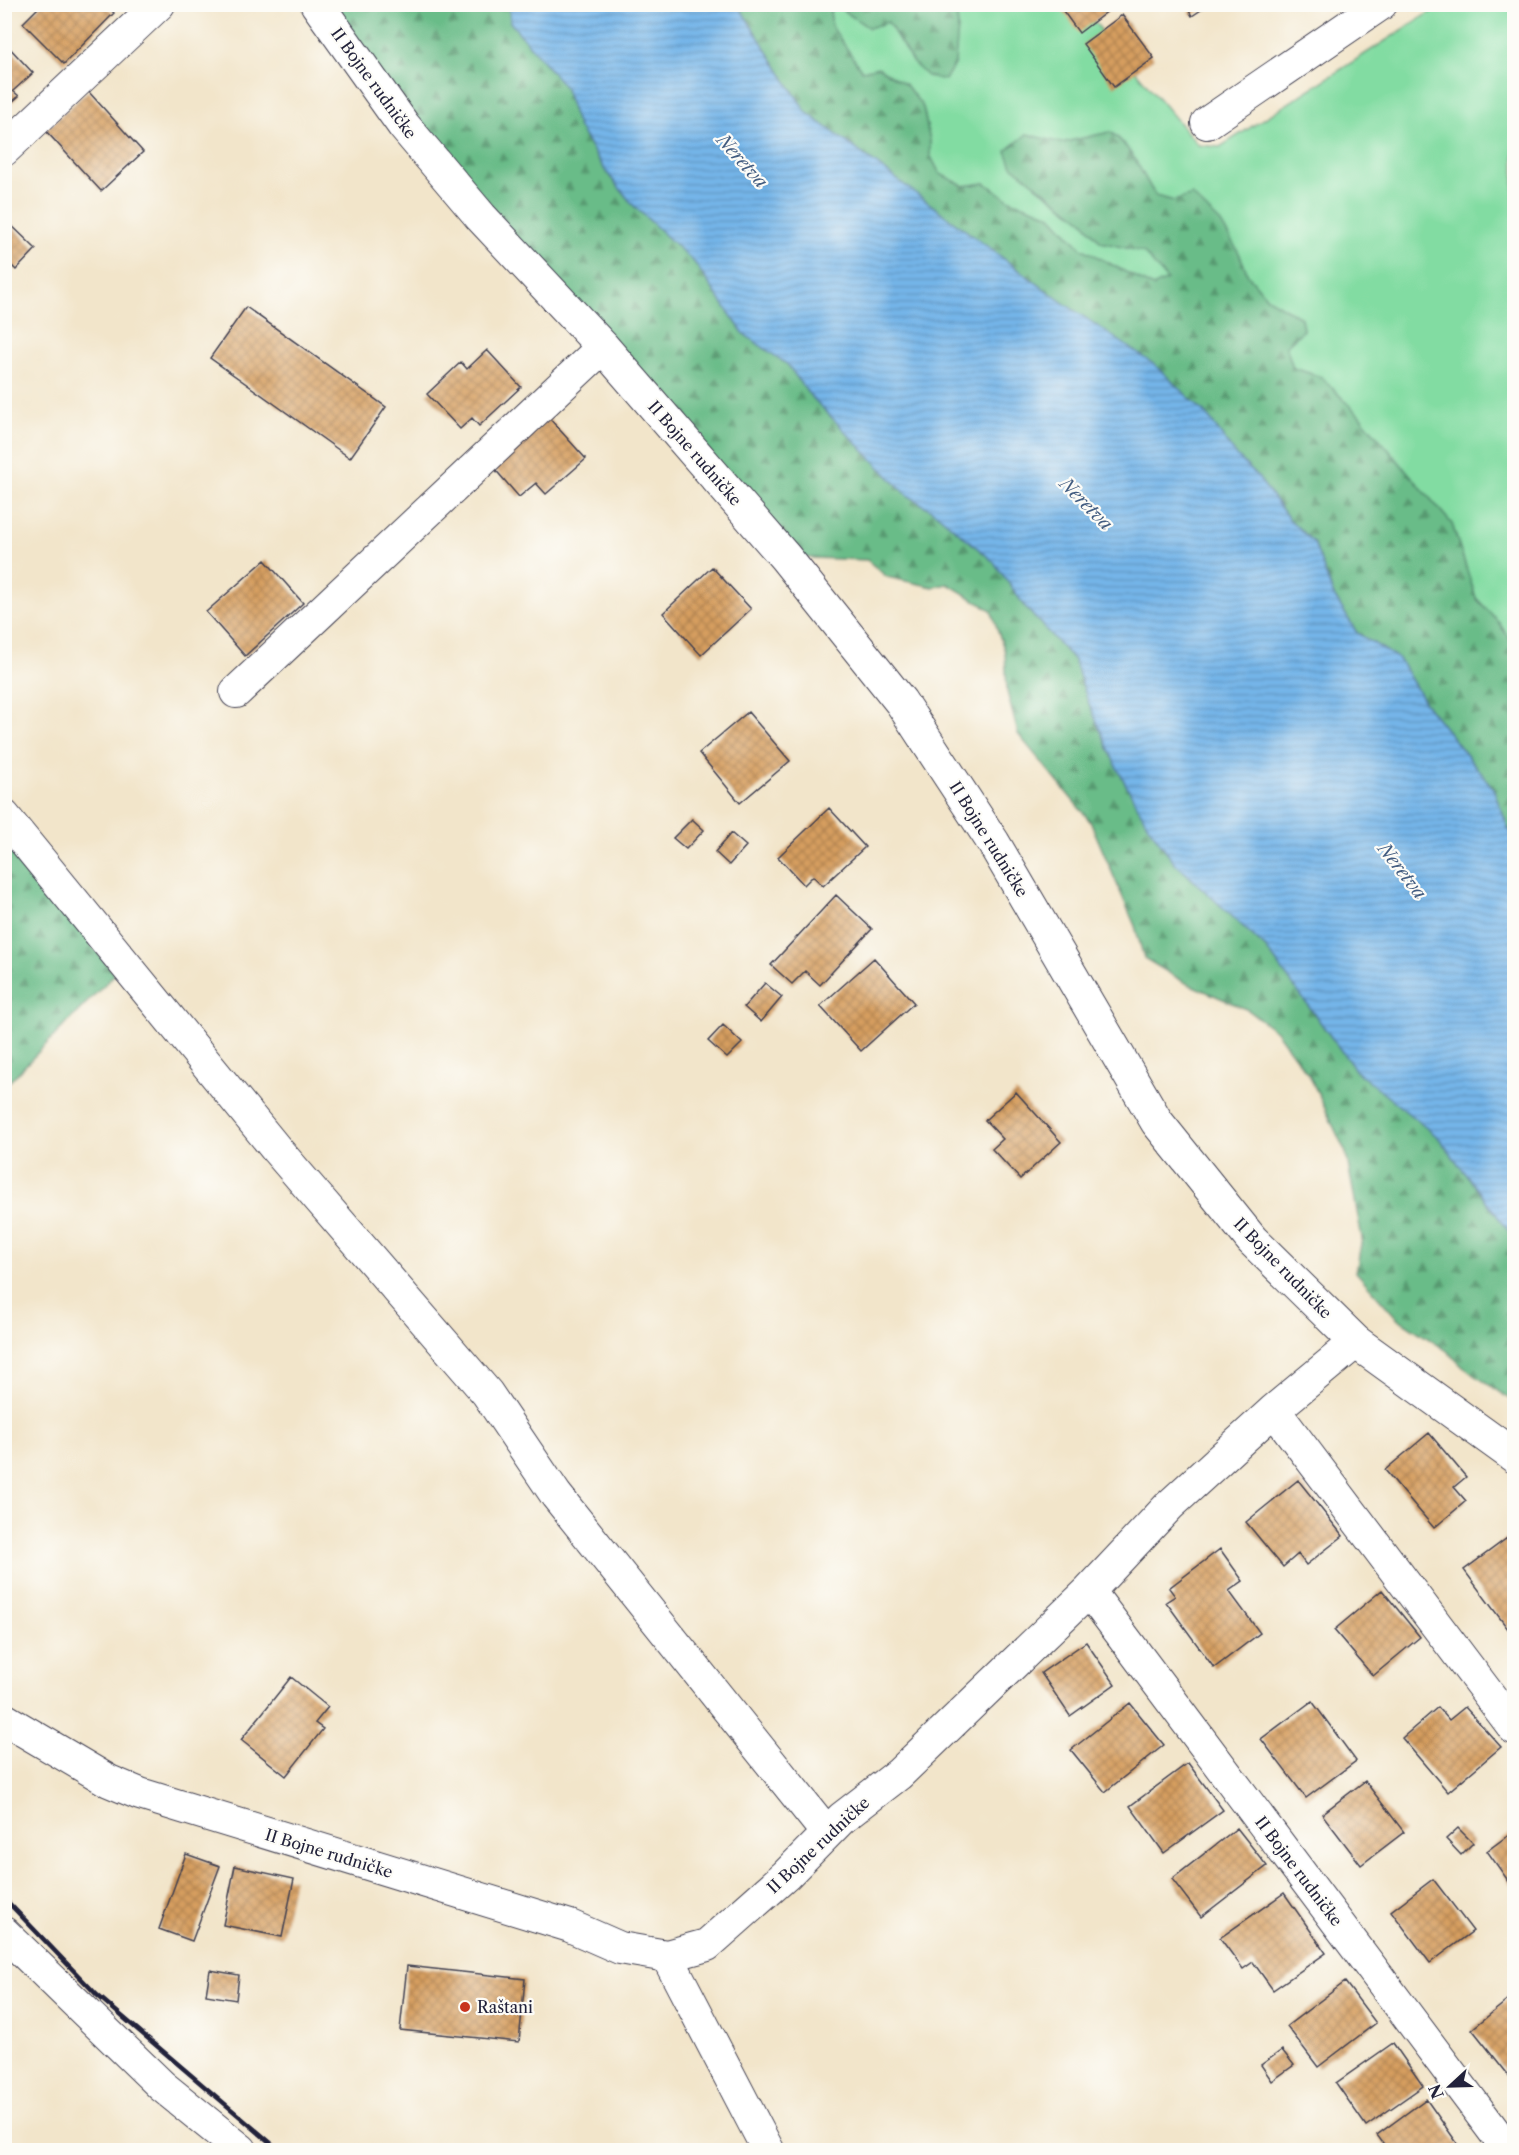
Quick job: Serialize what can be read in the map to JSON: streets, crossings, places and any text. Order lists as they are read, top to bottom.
{
  "streets": {
    "street": ["II Bojne rudničke"]
  },
  "water": ["Neretva"],
  "places": ["Raštani"],
  "north": "left"
}
